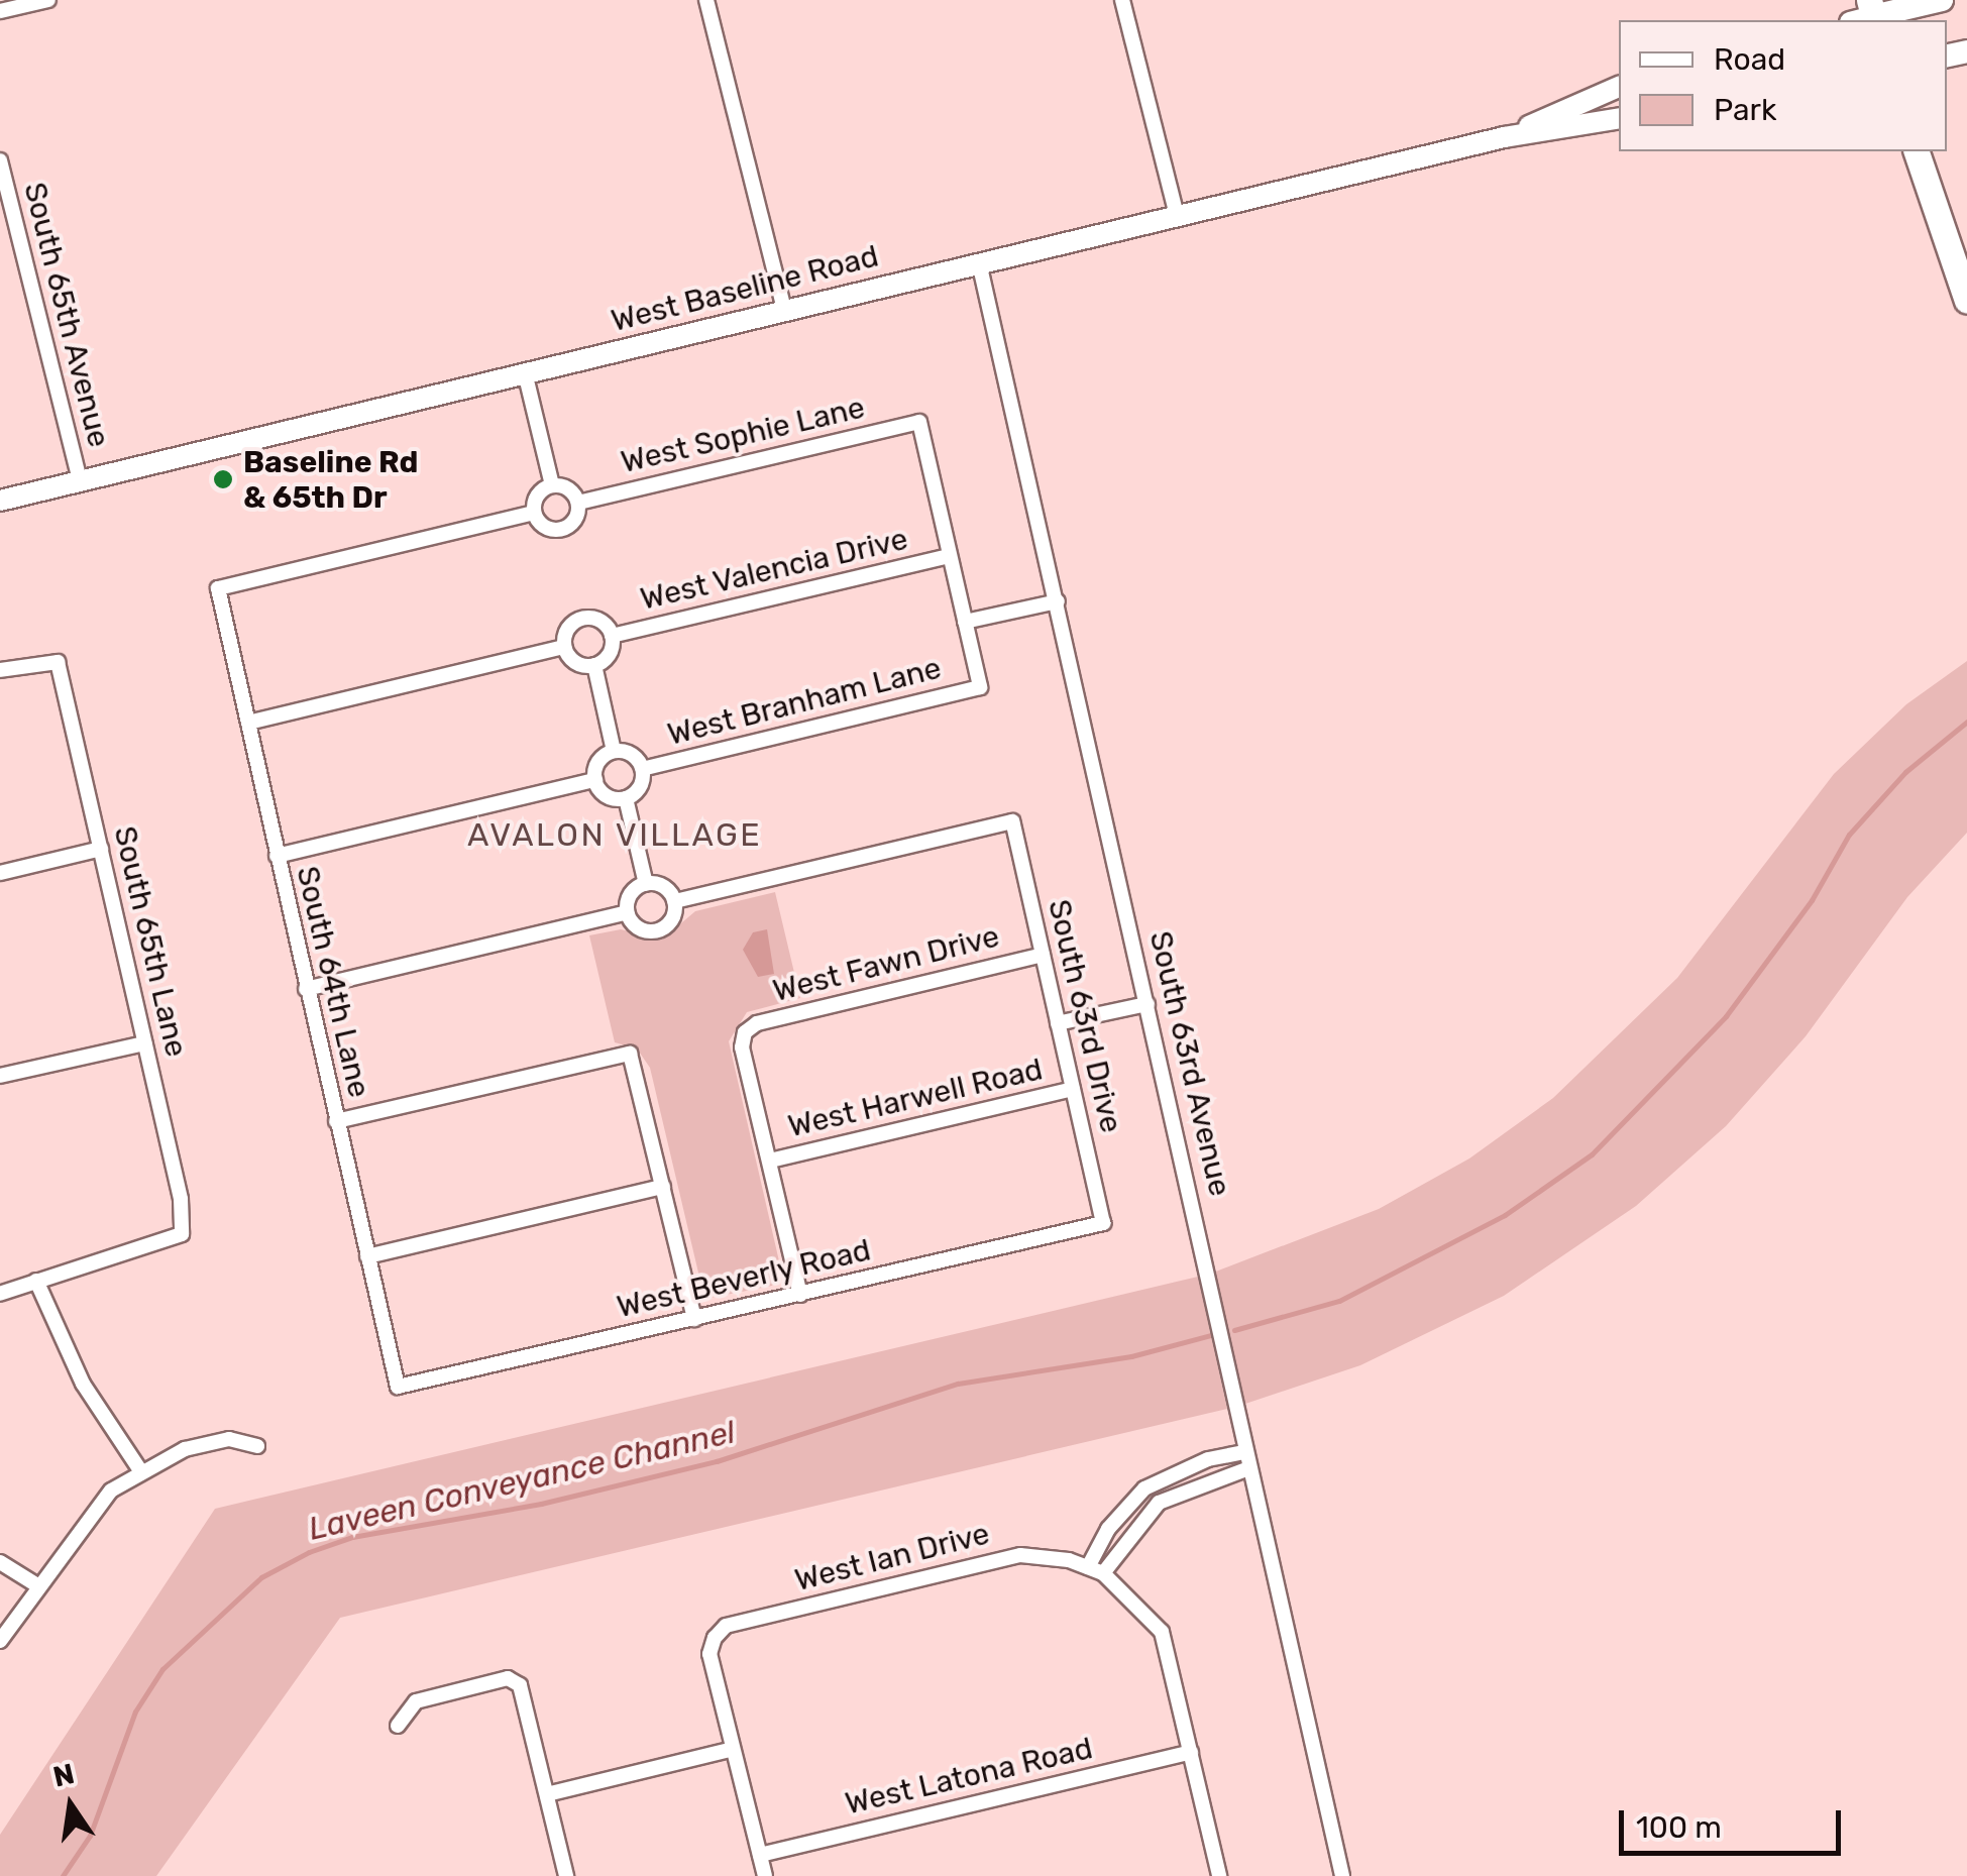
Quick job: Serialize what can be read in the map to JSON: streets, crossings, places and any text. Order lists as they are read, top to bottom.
{
  "streets": {
    "main road": ["West Baseline Road"],
    "street": [
      "South 65th Avenue",
      "West Sophie Lane",
      "West Valencia Drive",
      "West Branham Lane",
      "South 65th Lane",
      "West Fawn Drive",
      "South 64th Lane",
      "South 63rd Drive",
      "South 63rd Avenue",
      "West Harwell Road",
      "West Beverly Road",
      "West Ian Drive",
      "West Latona Road"
    ]
  },
  "crossings": [
    ["West Baseline Road", "South 65th Avenue"],
    ["West Baseline Road", "South 63rd Avenue"],
    ["West Sophie Lane", "West Valencia Drive"],
    ["West Sophie Lane", "South 64th Lane"],
    ["West Valencia Drive", "South 64th Lane"],
    ["West Fawn Drive", "South 63rd Drive"],
    ["West Fawn Drive", "West Harwell Road"],
    ["South 64th Lane", "West Beverly Road"],
    ["South 63rd Drive", "West Harwell Road"],
    ["South 63rd Drive", "West Beverly Road"]
  ],
  "districts": ["AVALON VILLAGE"],
  "water": ["Laveen Conveyance Channel"],
  "places": ["Baseline Rd & 65th Dr"],
  "legend": ["Road", "Park"],
  "scale_bar": "100 m",
  "north": "top"
}
